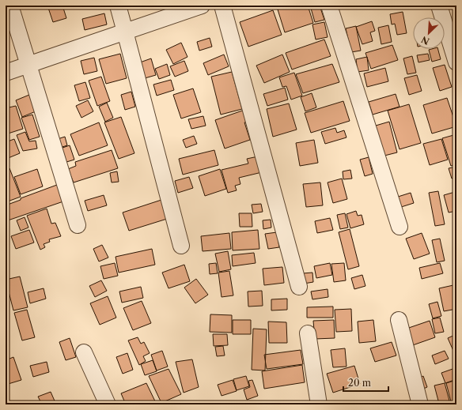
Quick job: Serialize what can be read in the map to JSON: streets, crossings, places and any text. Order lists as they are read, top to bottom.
{
  "scale_bar": "20 m",
  "north": "bottom left"
}
